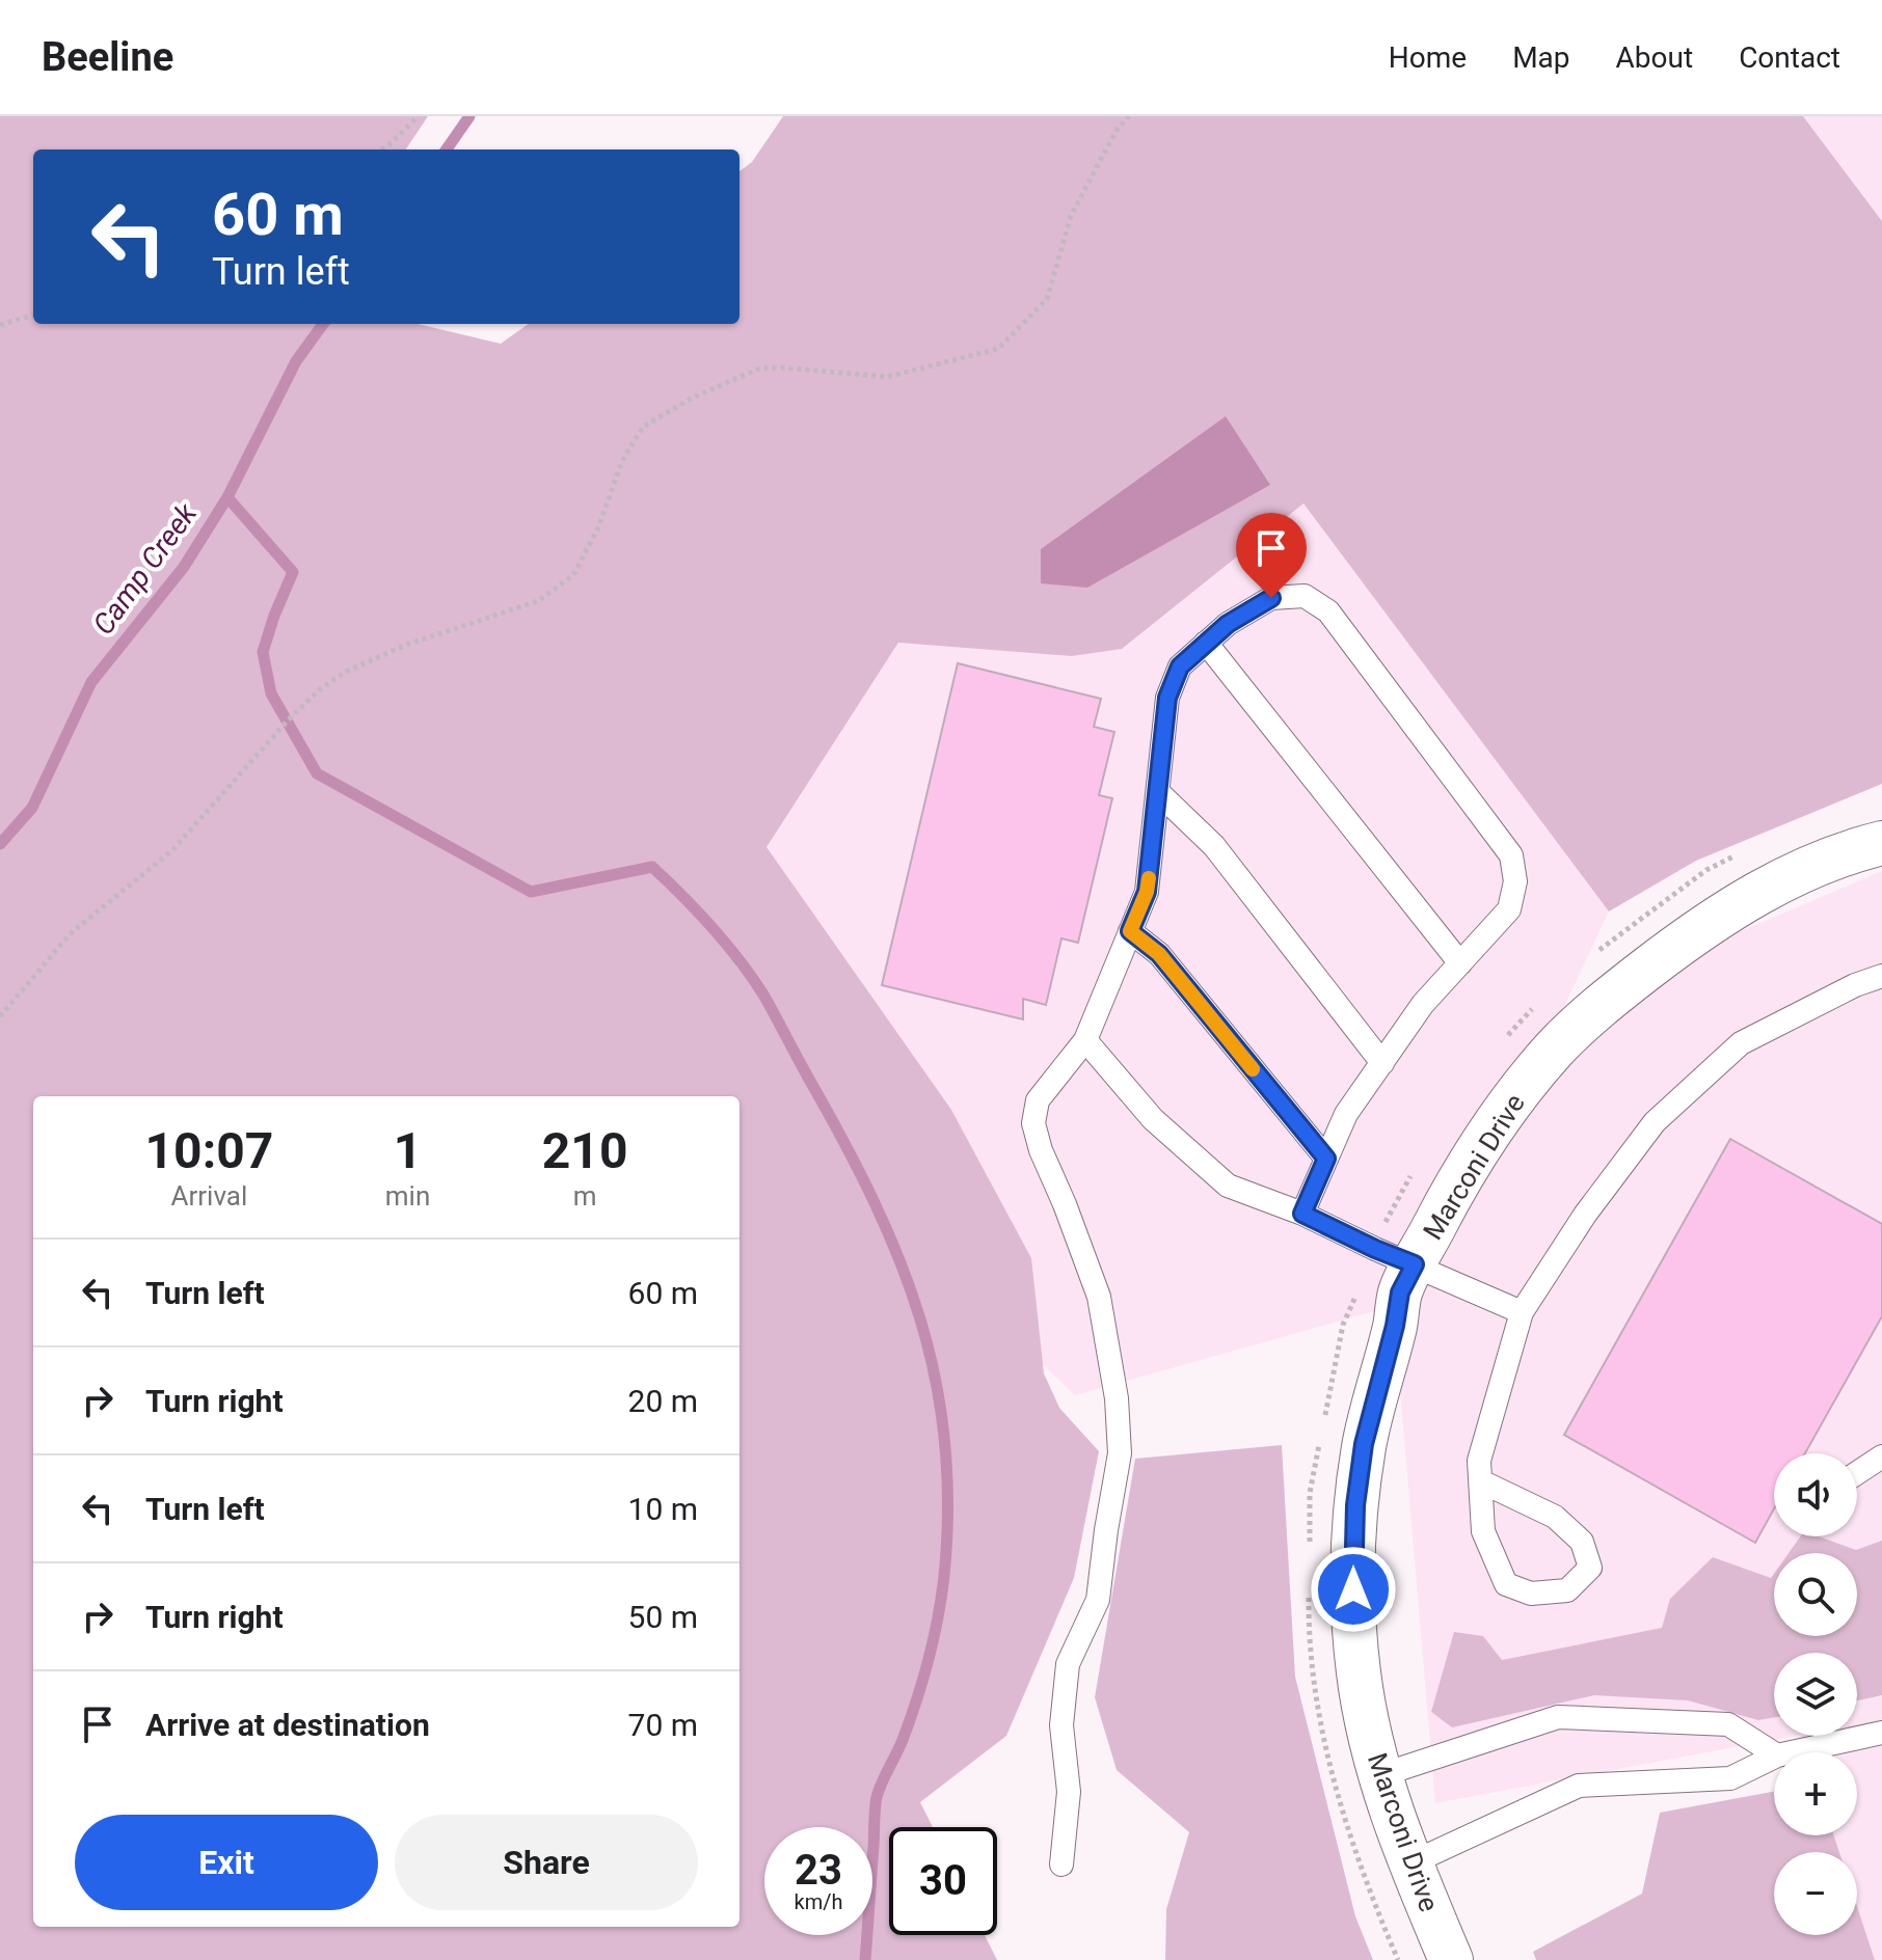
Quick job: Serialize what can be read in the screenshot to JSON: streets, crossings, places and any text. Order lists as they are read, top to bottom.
{
  "streets": {
    "street": ["Marconi Drive"]
  },
  "water": ["Camp Creek"],
  "page": {
    "header": "Beeline",
    "nav": [
      "Home",
      "Map",
      "About",
      "Contact"
    ],
    "turn": ["60 m", "Turn left"],
    "eta": [
      "10:07",
      "Arrival",
      "1",
      "min",
      "210",
      "m"
    ],
    "list": [
      {
        "name": "Turn left",
        "value": "60 m"
      },
      {
        "name": "Turn right",
        "value": "20 m"
      },
      {
        "name": "Turn left",
        "value": "10 m"
      },
      {
        "name": "Turn right",
        "value": "50 m"
      },
      {
        "name": "Arrive at destination",
        "value": "70 m"
      }
    ],
    "map_buttons": ["+", "−"],
    "buttons": ["Exit", "Share"],
    "speed": "23 km/h",
    "limit": "30"
  }
}
